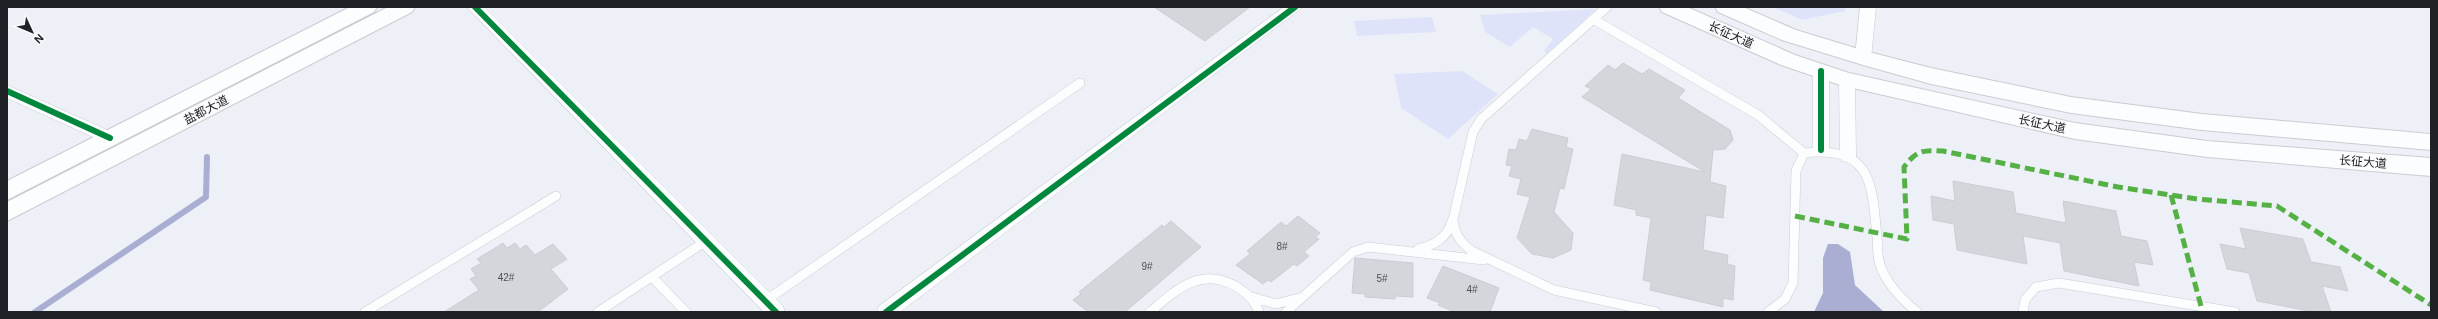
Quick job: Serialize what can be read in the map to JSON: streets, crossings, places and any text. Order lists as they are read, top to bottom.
{
  "streets": {
    "main road": ["长征大道", "盐都大道"]
  },
  "house_numbers": [
    "8#",
    "9#",
    "42#",
    "5#",
    "4#"
  ],
  "north": "bottom right"
}
